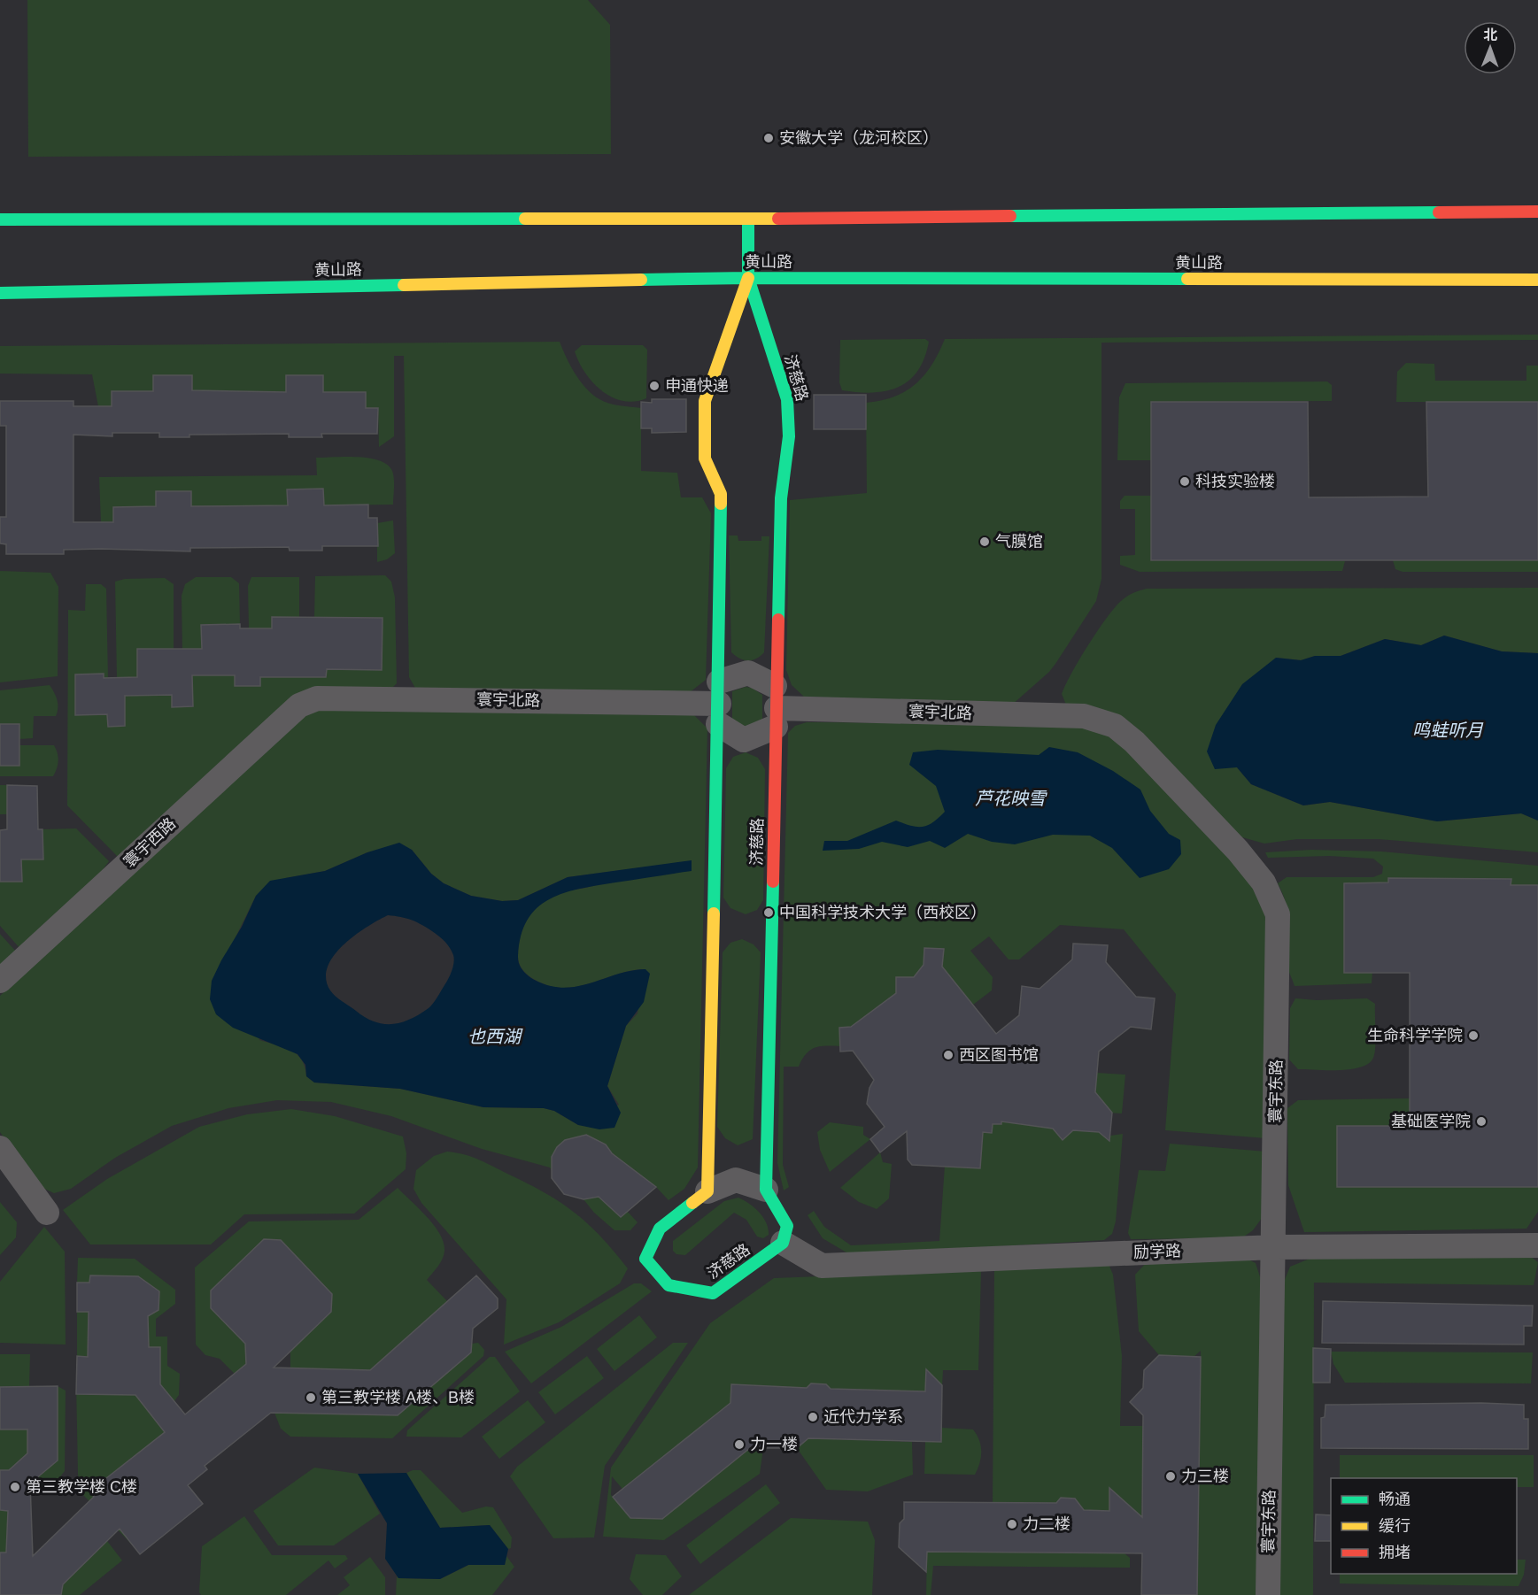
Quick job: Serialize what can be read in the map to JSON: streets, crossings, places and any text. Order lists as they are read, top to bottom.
{
  "streets": {
    "main road": ["黄山路", "济慈路"],
    "street": [
      "寰宇北路",
      "寰宇西路",
      "寰宇东路",
      "励学路"
    ]
  },
  "crossings": [
    ["黄山路", "济慈路"],
    ["济慈路", "寰宇北路"],
    ["济慈路", "励学路"],
    ["寰宇北路", "寰宇西路"],
    ["寰宇北路", "寰宇东路"],
    ["寰宇东路", "励学路"]
  ],
  "water": ["鸣蛙听月", "芦花映雪", "也西湖"],
  "places": [
    "安徽大学（龙河校区）",
    "申通快递",
    "科技实验楼",
    "气膜馆",
    "中国科学技术大学（西校区）",
    "生命科学学院",
    "西区图书馆",
    "基础医学院",
    "第三教学楼 A楼、B楼",
    "近代力学系",
    "力一楼",
    "力三楼",
    "第三教学楼 C楼",
    "力二楼"
  ],
  "legend": ["畅通", "缓行", "拥堵"],
  "north": "top"
}
